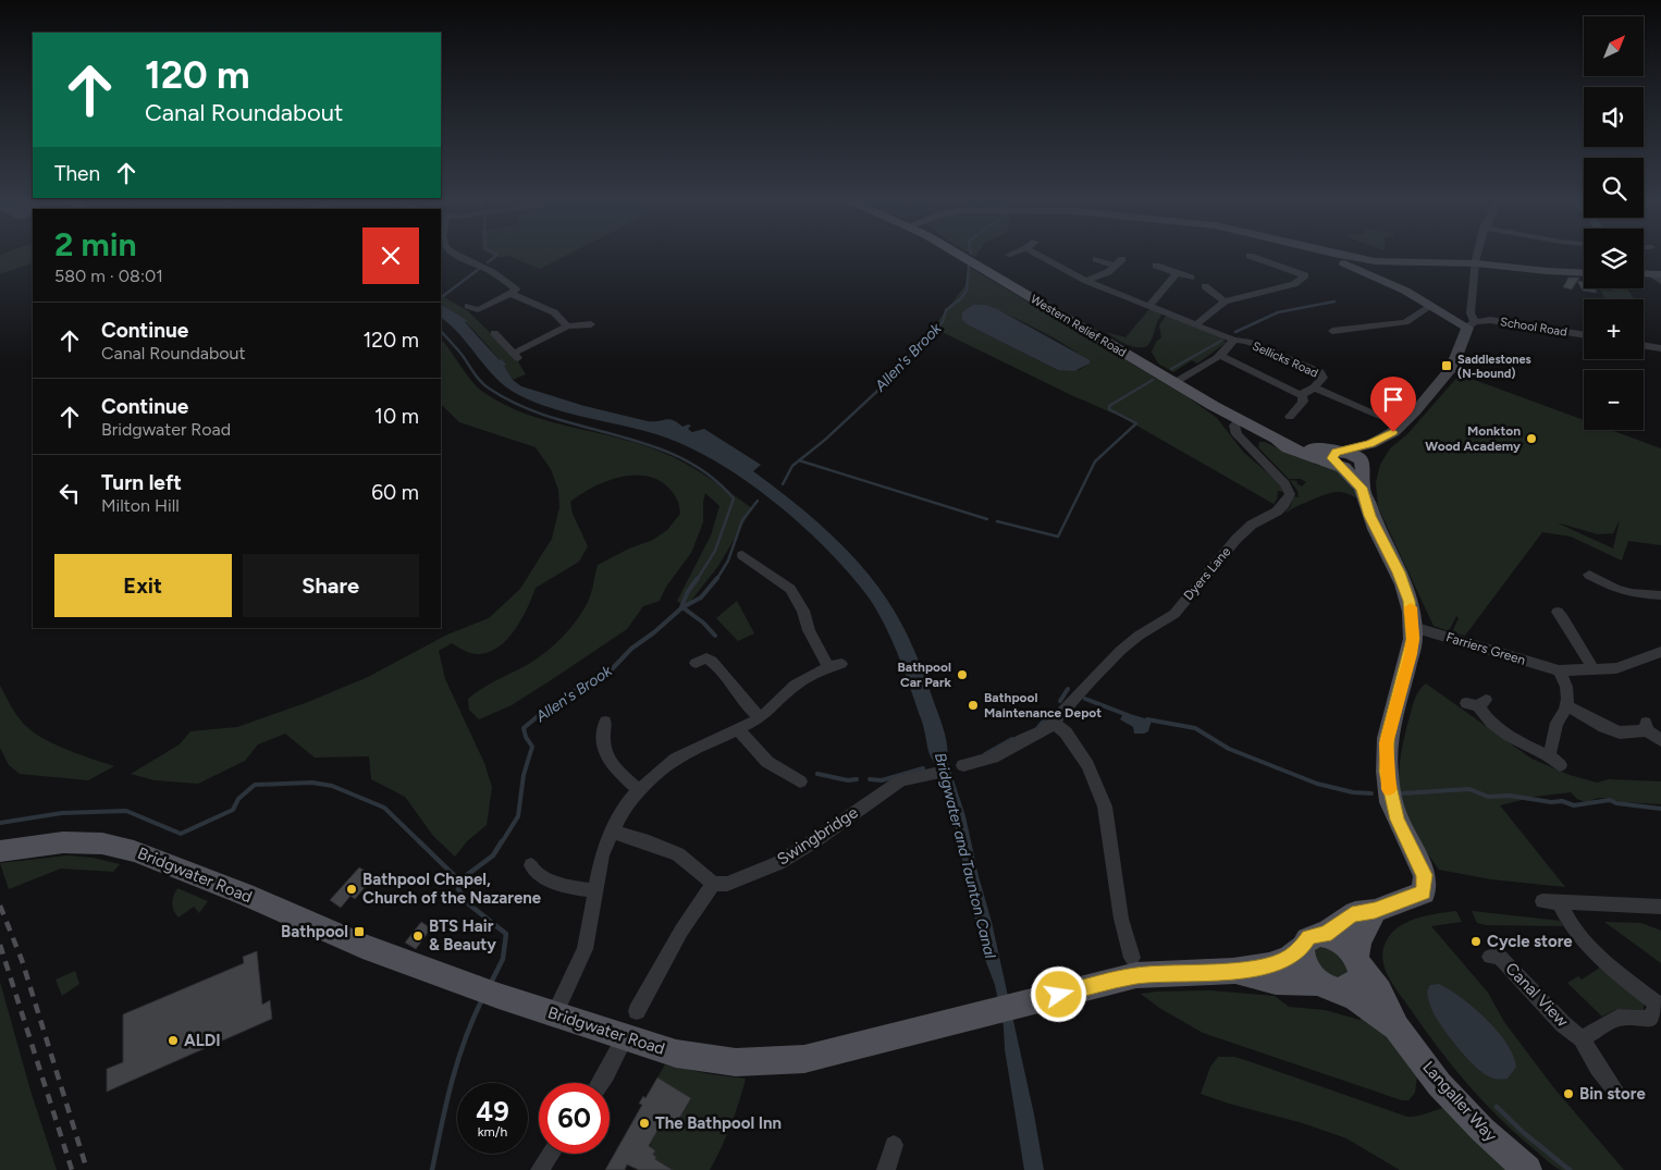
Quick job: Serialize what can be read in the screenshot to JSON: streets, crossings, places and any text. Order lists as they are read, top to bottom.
{
  "streets": {
    "main road": ["Western Relief Road", "Bridgwater Road", "Langaller Way"],
    "street": [
      "School Road",
      "Sellicks Road",
      "Dyers Lane",
      "Farriers Green",
      "Swingbridge",
      "Canal View"
    ]
  },
  "crossings": [
    ["Western Relief Road", "Sellicks Road"],
    ["Western Relief Road", "Dyers Lane"],
    ["Bridgwater Road", "Langaller Way"]
  ],
  "water": ["Allen's Brook", "Bridgwater and Taunton Canal"],
  "places": {
    "transit": ["Saddlestones (N-bound)", "Bathpool"],
    "other": [
      "Monkton Wood Academy",
      "Bathpool Car Park",
      "Bathpool Maintenance Depot",
      "Bathpool Chapel, Church of the Nazarene",
      "BTS Hair & Beauty",
      "Cycle store",
      "ALDI",
      "Bin store",
      "The Bathpool Inn"
    ]
  },
  "north": "top right",
  "page": {
    "map_buttons": ["+", "−"],
    "turn": ["120 m", "Canal Roundabout"],
    "then": "Then",
    "heading": ["2 min", "580 m · 08:01"],
    "list": [
      {
        "name": "Continue",
        "note": "Canal Roundabout",
        "value": "120 m"
      },
      {
        "name": "Continue",
        "note": "Bridgwater Road",
        "value": "10 m"
      },
      {
        "name": "Turn left",
        "note": "Milton Hill",
        "value": "60 m"
      }
    ],
    "buttons": ["Exit", "Share"],
    "speed": "49 km/h",
    "limit": "60"
  }
}
